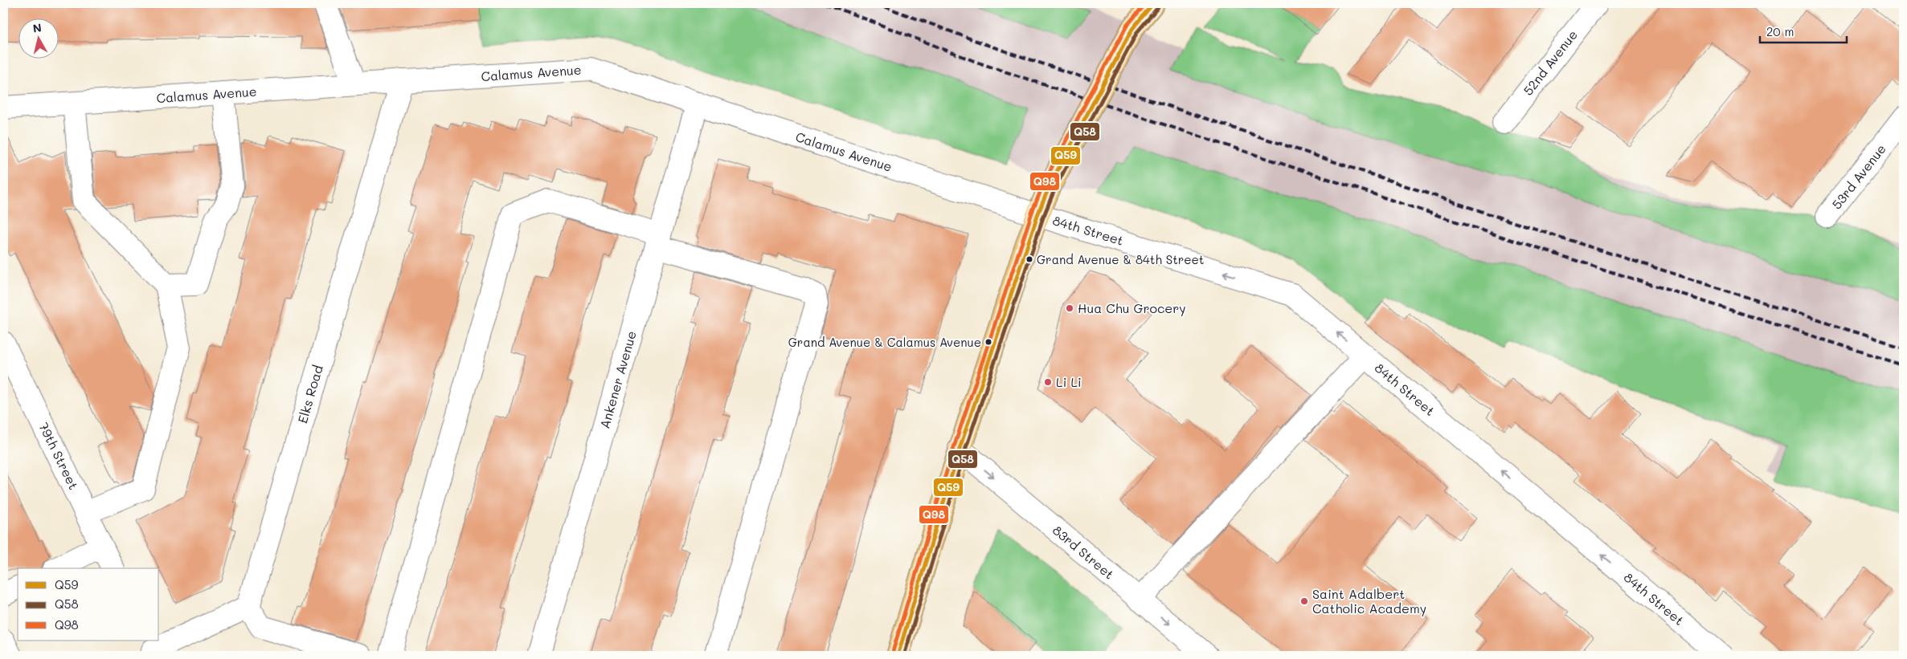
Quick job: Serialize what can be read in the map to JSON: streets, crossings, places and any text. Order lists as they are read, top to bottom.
{
  "streets": {
    "street": [
      "52nd Avenue",
      "Calamus Avenue",
      "53rd Avenue",
      "84th Street",
      "Ankener Avenue",
      "Elks Road",
      "79th Street",
      "83rd Street"
    ]
  },
  "crossings": [
    ["Calamus Avenue", "84th Street"],
    ["Calamus Avenue", "Ankener Avenue"],
    ["Calamus Avenue", "Elks Road"]
  ],
  "one_way": ["84th Street", "83rd Street"],
  "places": [
    "Grand Avenue & 84th Street",
    "Hua Chu Grocery",
    "Grand Avenue & Calamus Avenue",
    "Li Li",
    "Saint Adalbert Catholic Academy"
  ],
  "lines": ["transit line Q59", "transit line Q98", "transit line Q58"],
  "legend": ["Q59", "Q58", "Q98"],
  "scale_bar": "20 m",
  "north": "top"
}
